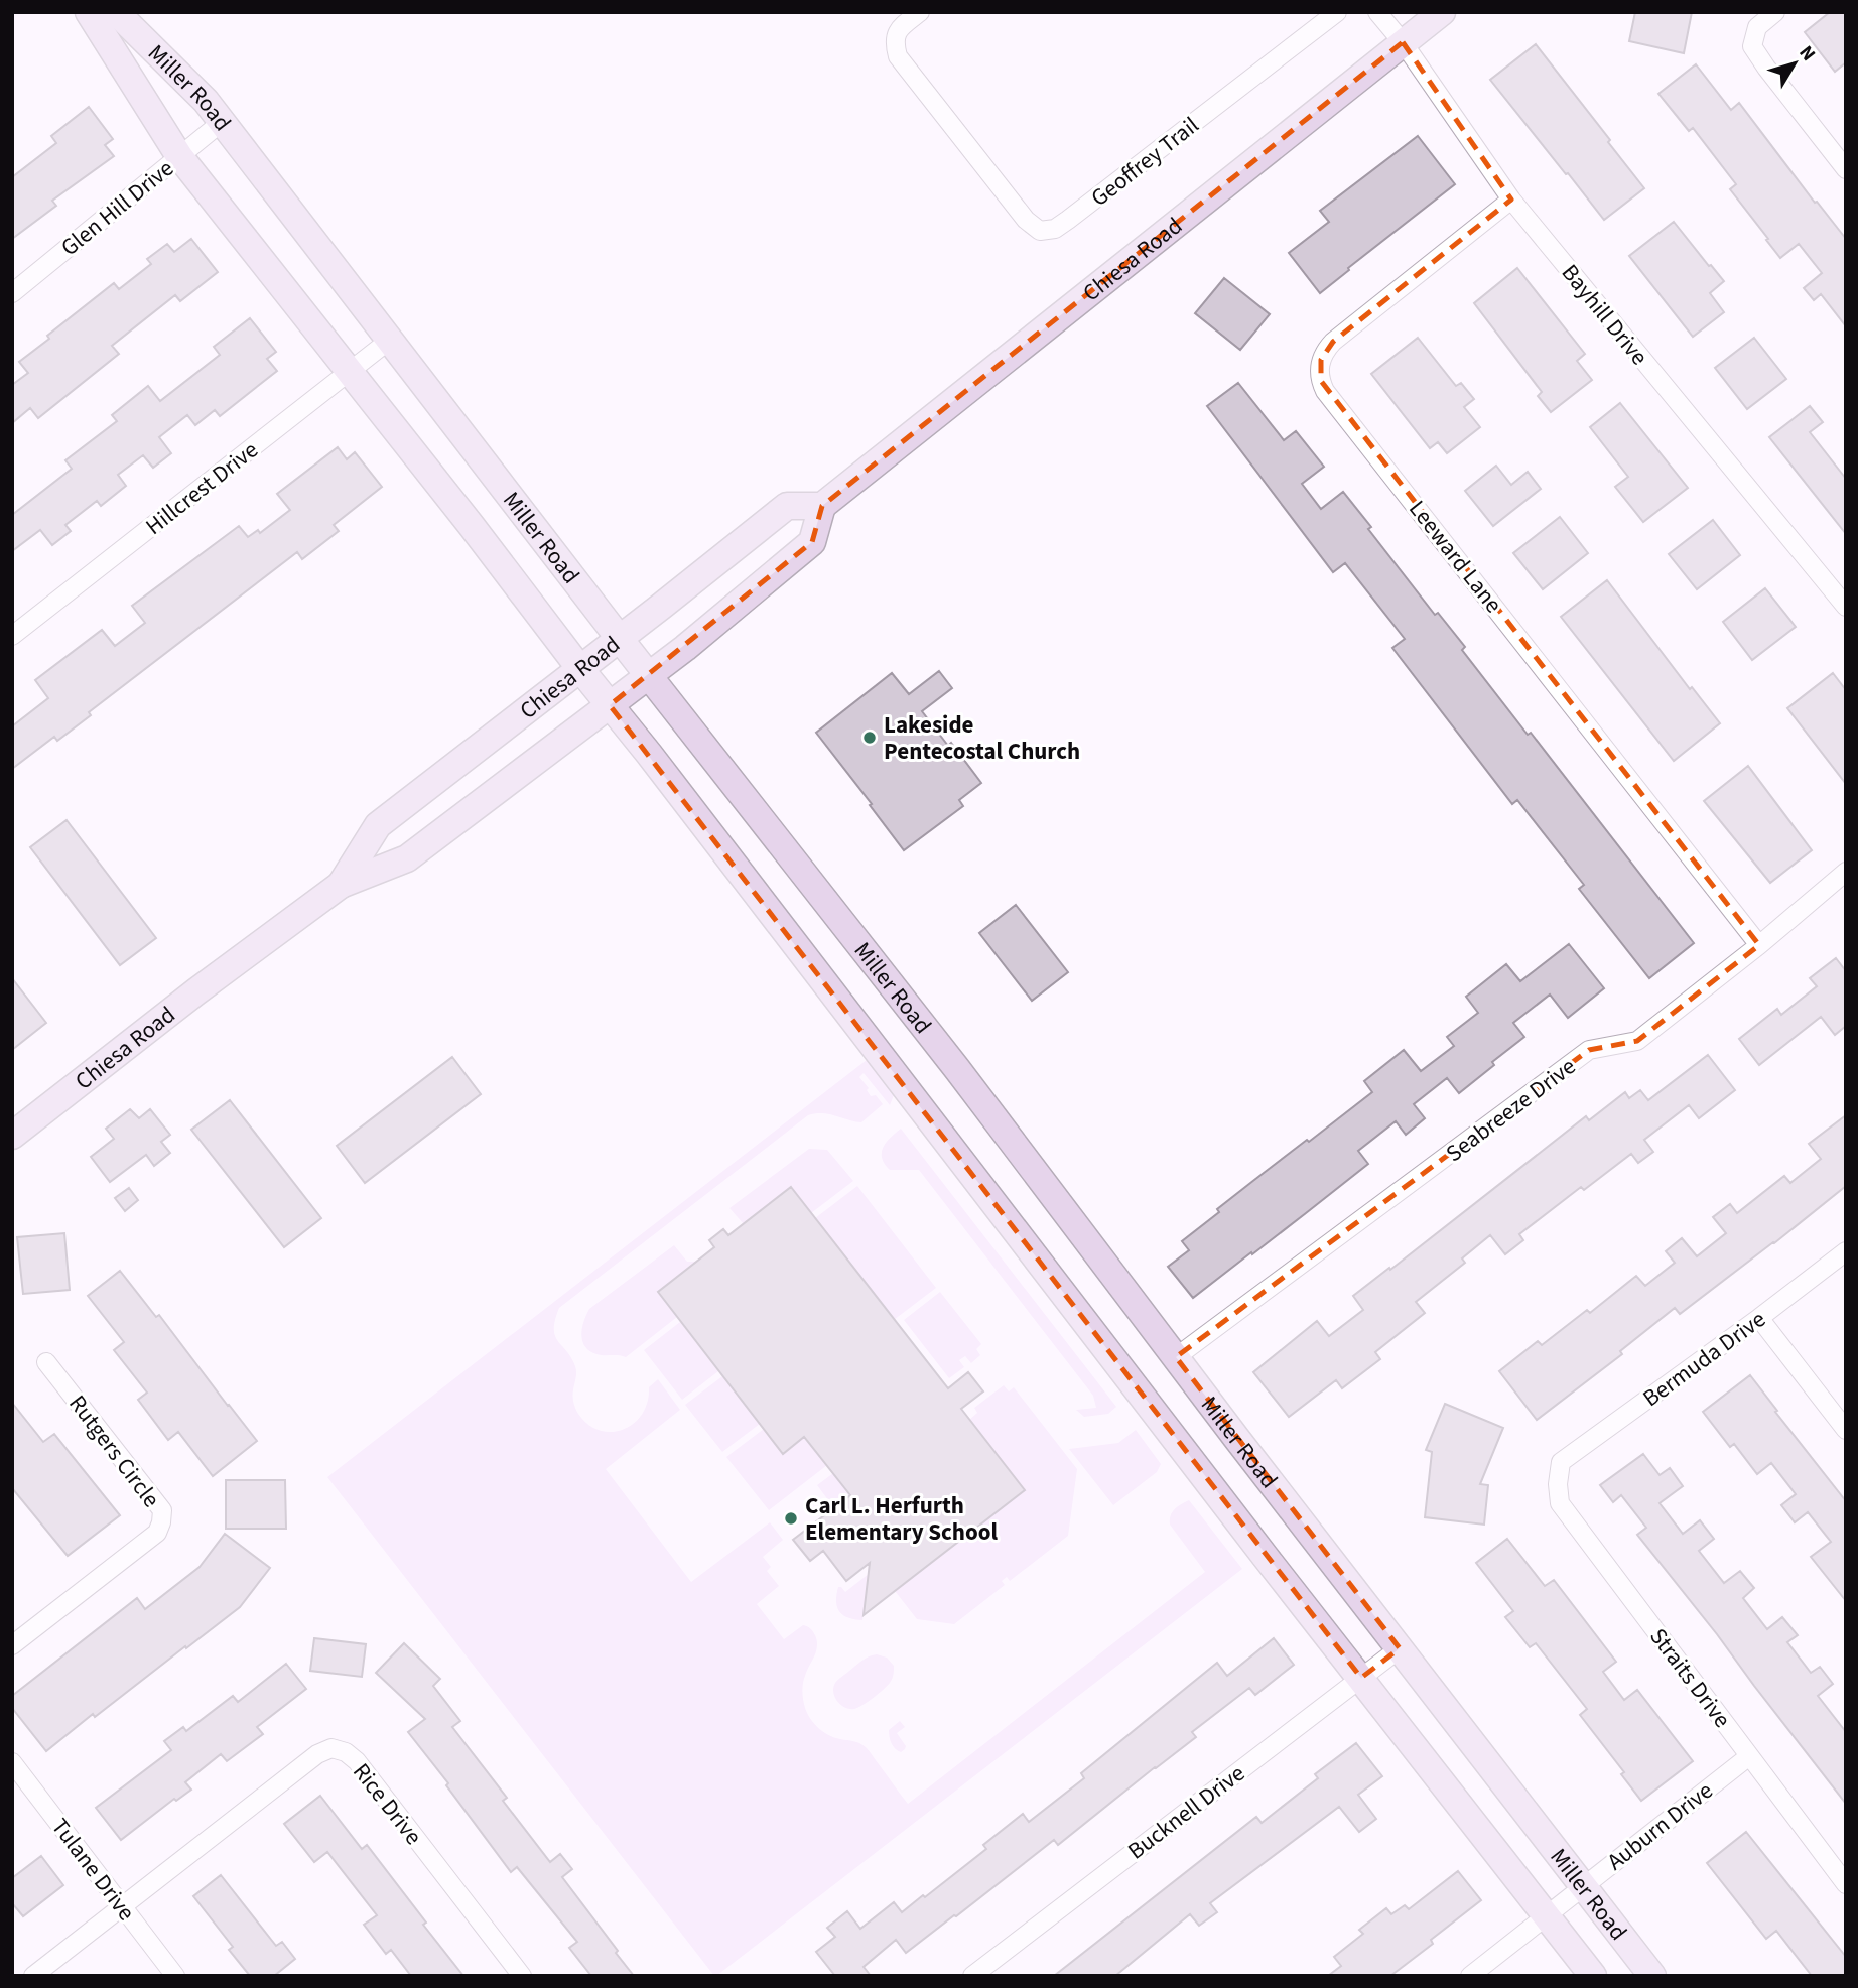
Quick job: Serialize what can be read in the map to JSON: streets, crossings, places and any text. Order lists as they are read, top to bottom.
{
  "streets": {
    "main road": ["Miller Road", "Chiesa Road"],
    "street": [
      "Geoffrey Trail",
      "Glen Hill Drive",
      "Bayhill Drive",
      "Hillcrest Drive",
      "Leeward Lane",
      "Seabreeze Drive",
      "Bermuda Drive",
      "Rutgers Circle",
      "Straits Drive",
      "Rice Drive",
      "Bucknell Drive",
      "Auburn Drive",
      "Tulane Drive"
    ]
  },
  "crossings": [
    ["Miller Road", "Glen Hill Drive"],
    ["Miller Road", "Chiesa Road"],
    ["Miller Road", "Hillcrest Drive"],
    ["Miller Road", "Seabreeze Drive"],
    ["Miller Road", "Bucknell Drive"],
    ["Miller Road", "Auburn Drive"],
    ["Chiesa Road", "Bayhill Drive"],
    ["Bayhill Drive", "Leeward Lane"],
    ["Leeward Lane", "Seabreeze Drive"],
    ["Bermuda Drive", "Straits Drive"],
    ["Straits Drive", "Auburn Drive"],
    ["Rice Drive", "Tulane Drive"]
  ],
  "places": ["Lakeside Pentecostal Church", "Carl L. Herfurth Elementary School"],
  "north": "top right"
}
